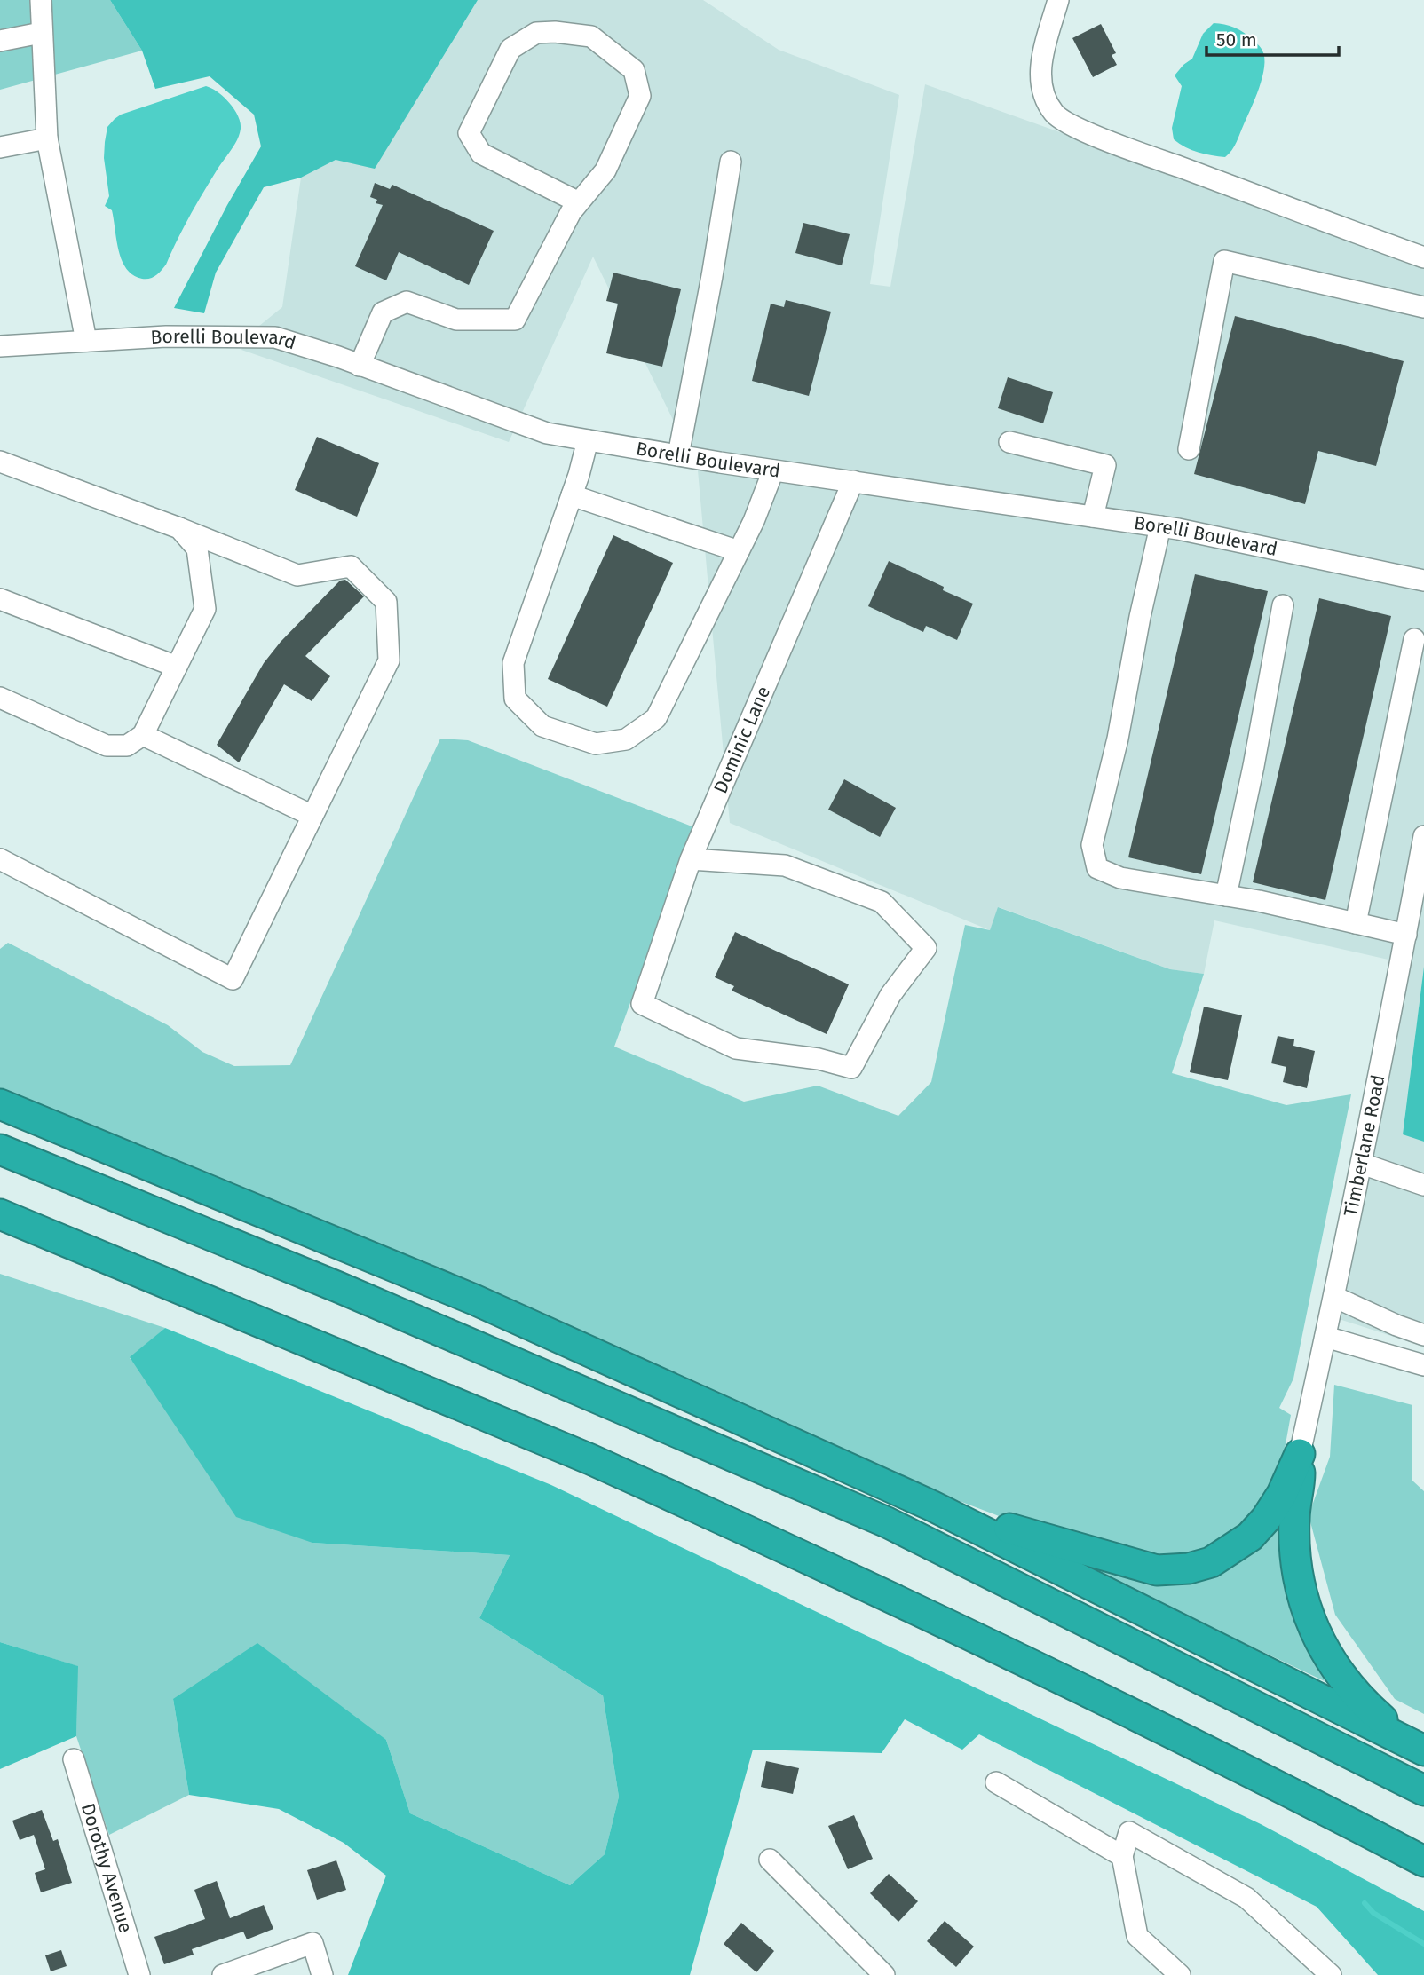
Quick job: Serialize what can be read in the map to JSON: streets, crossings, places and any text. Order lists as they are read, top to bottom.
{
  "streets": {
    "street": [
      "Borelli Boulevard",
      "Dominic Lane",
      "Timberlane Road",
      "Dorothy Avenue"
    ]
  },
  "crossings": [
    ["Borelli Boulevard", "Dominic Lane"]
  ],
  "scale_bar": "50 m"
}
